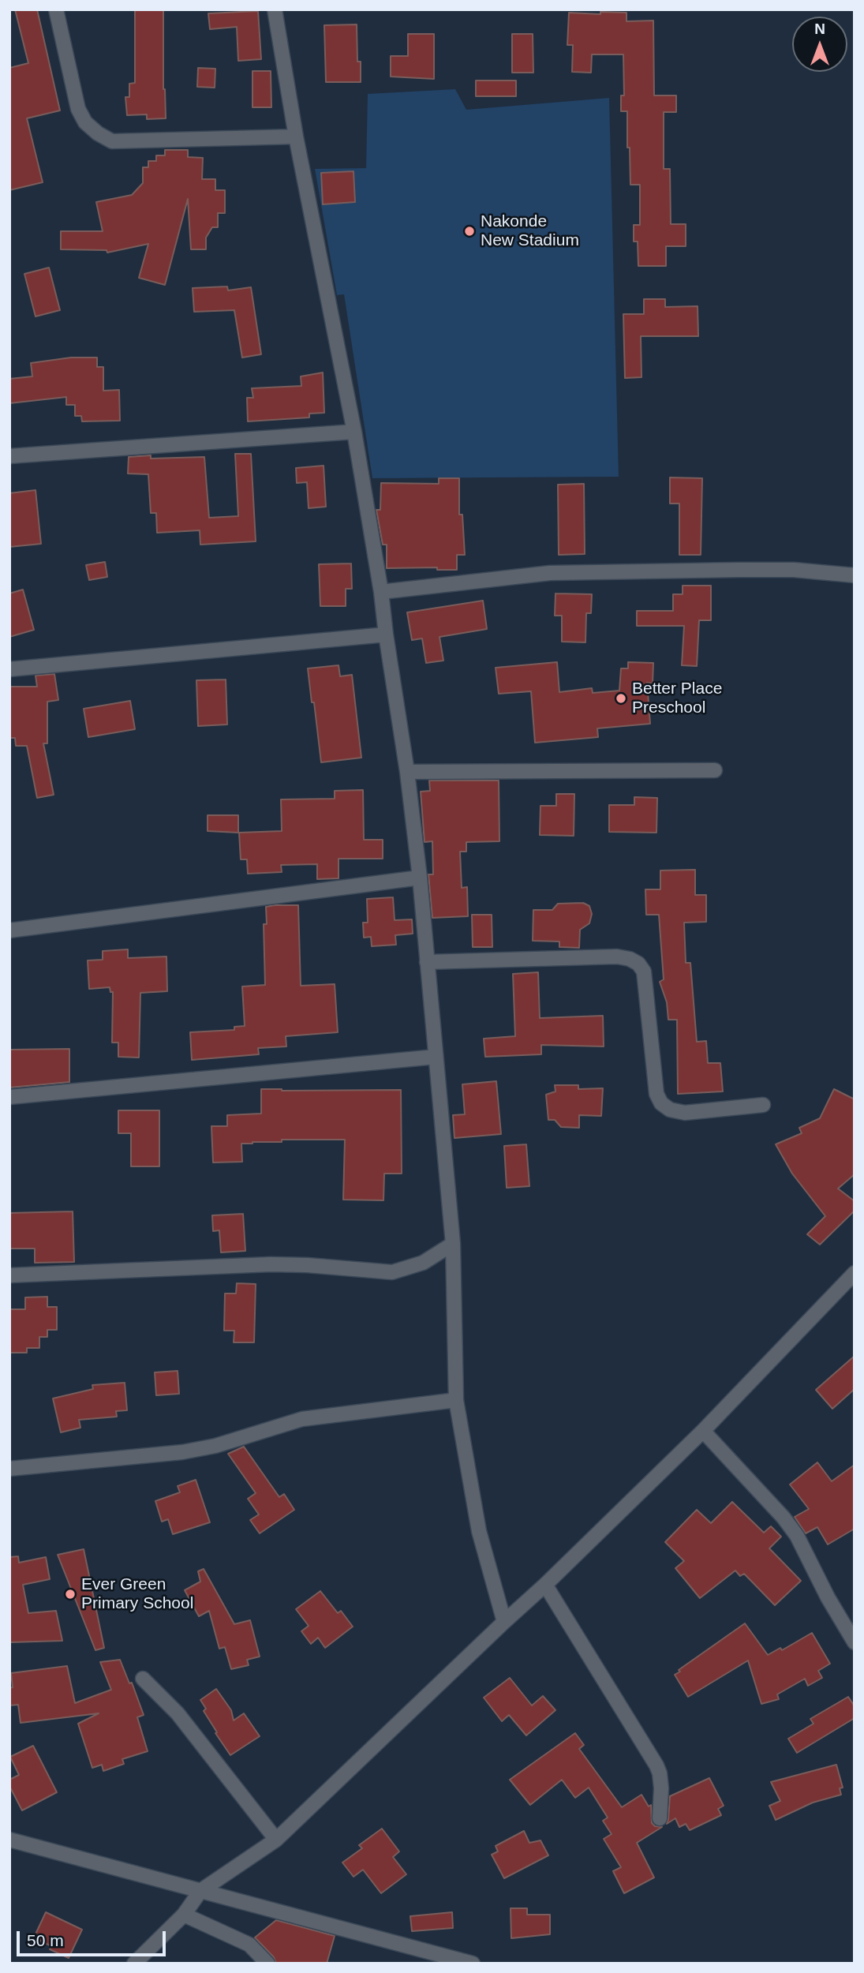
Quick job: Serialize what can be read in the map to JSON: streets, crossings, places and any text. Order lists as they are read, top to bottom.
{
  "places": ["Nakonde New Stadium", "Better Place Preschool", "Ever Green Primary School"],
  "scale_bar": "50 m",
  "north": "top"
}
